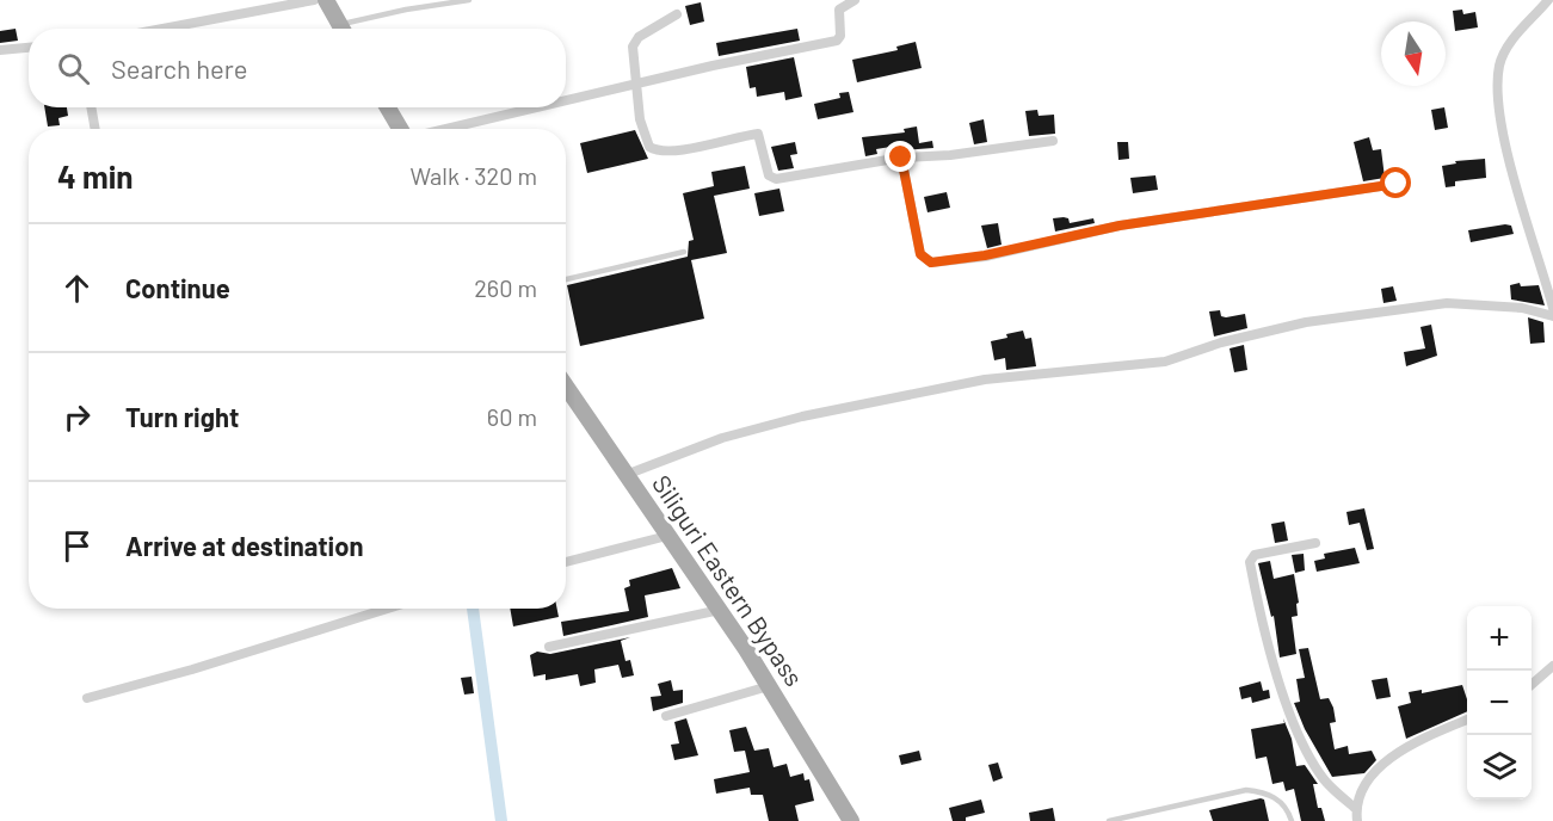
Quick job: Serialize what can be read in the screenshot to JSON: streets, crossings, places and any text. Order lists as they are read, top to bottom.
{
  "streets": {
    "main road": ["Siliguri Eastern Bypass"]
  },
  "north": "bottom",
  "page": {
    "search": "Search here",
    "heading": ["4 min", "Walk · 320 m"],
    "list": [
      ["Continue", "260 m"],
      ["Turn right", "60 m"],
      "Arrive at destination"
    ],
    "map_buttons": ["+", "−"]
  }
}
